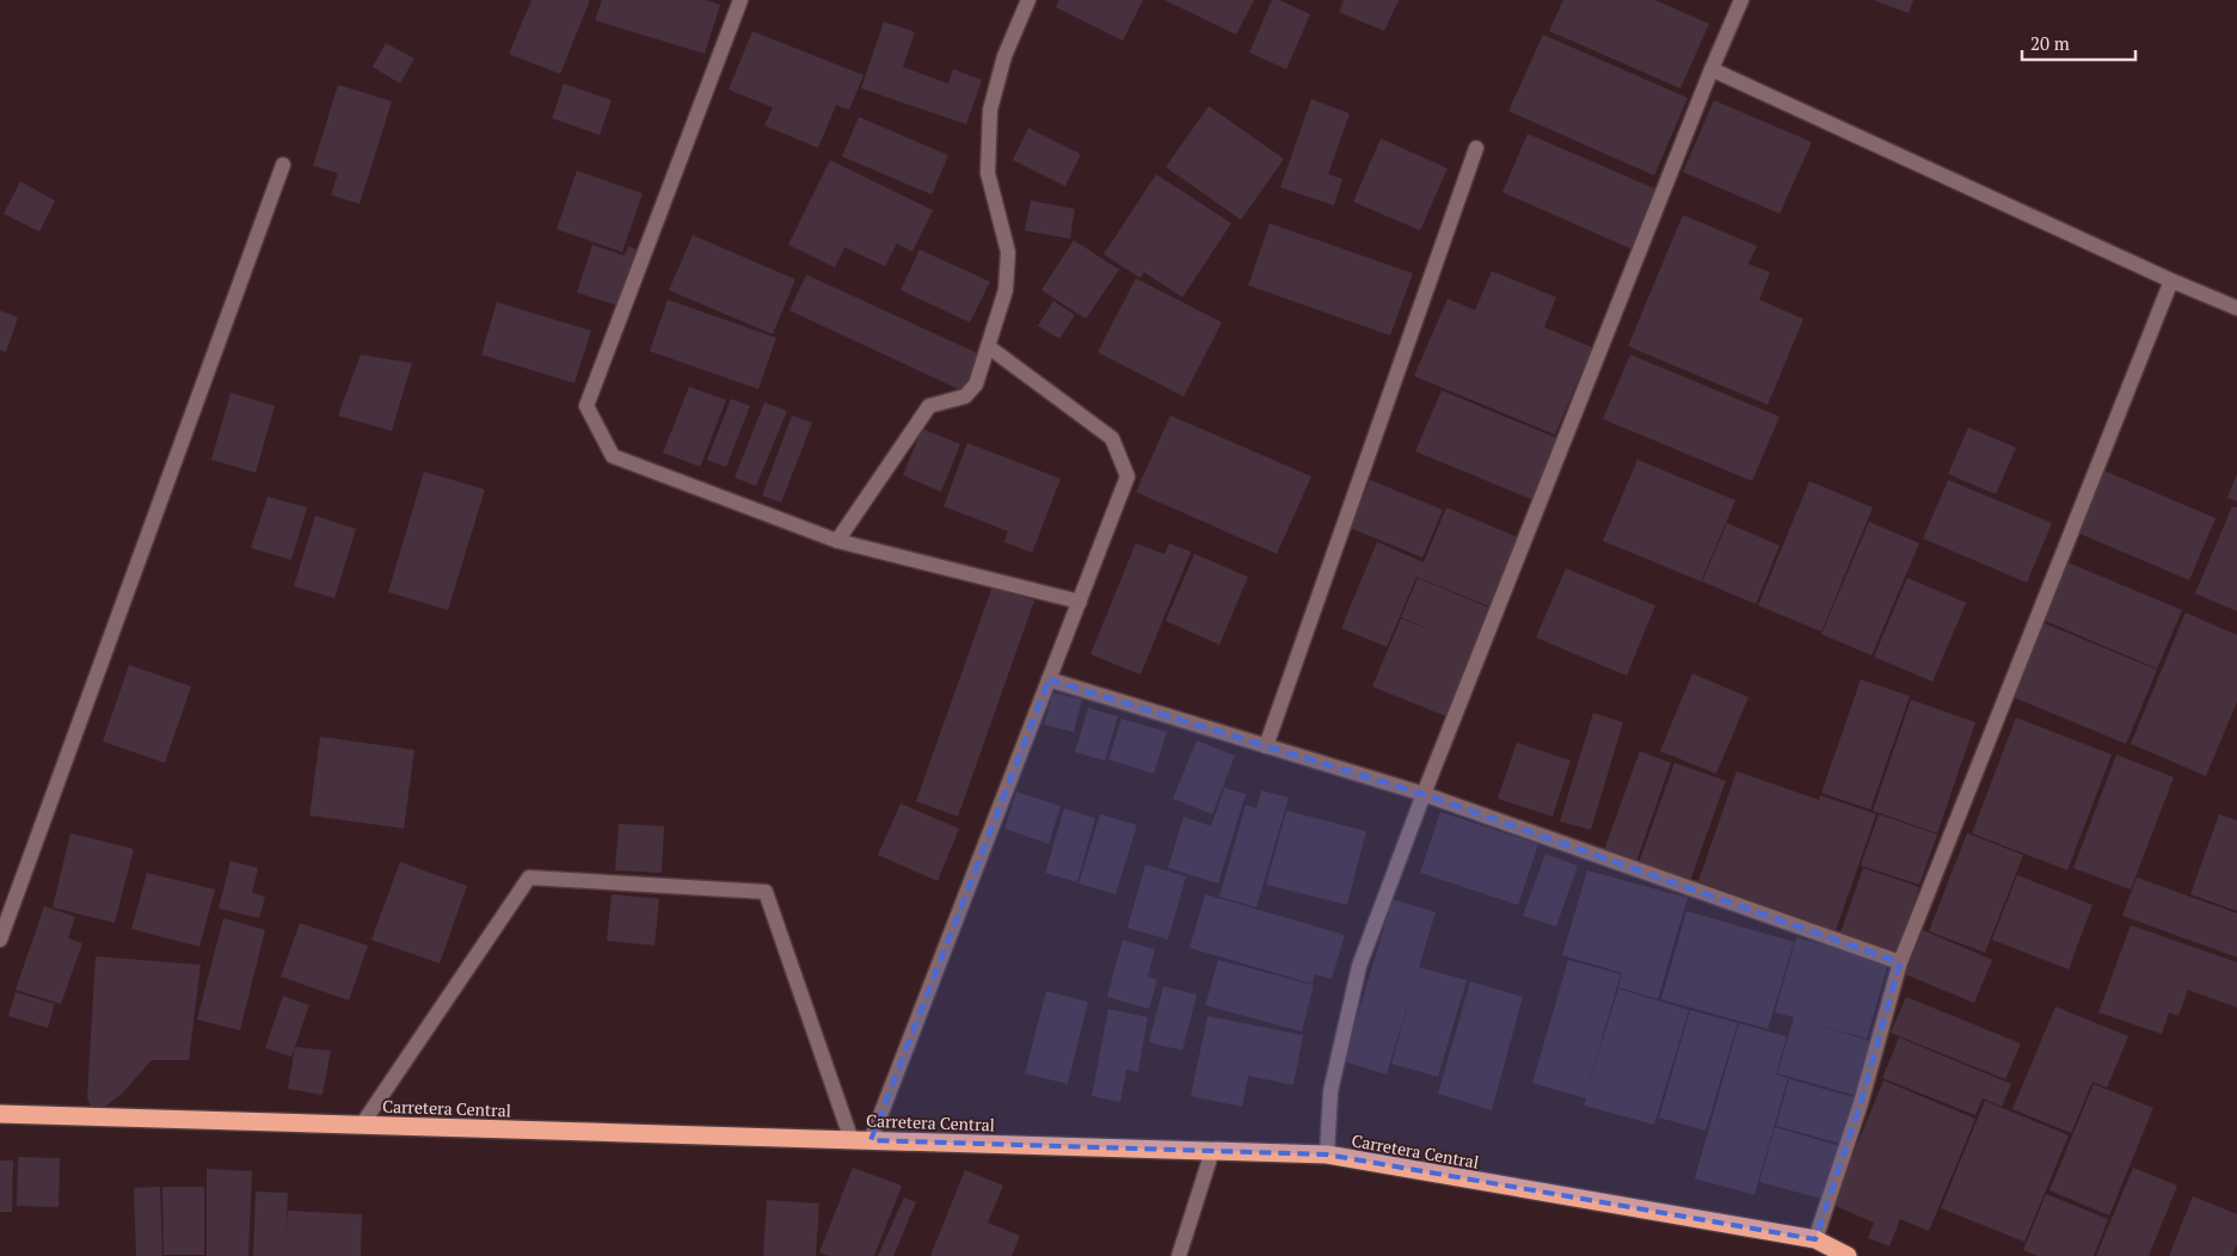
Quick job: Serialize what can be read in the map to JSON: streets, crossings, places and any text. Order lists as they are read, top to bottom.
{
  "streets": {
    "highway": ["Carretera Central"]
  },
  "scale_bar": "20 m"
}
